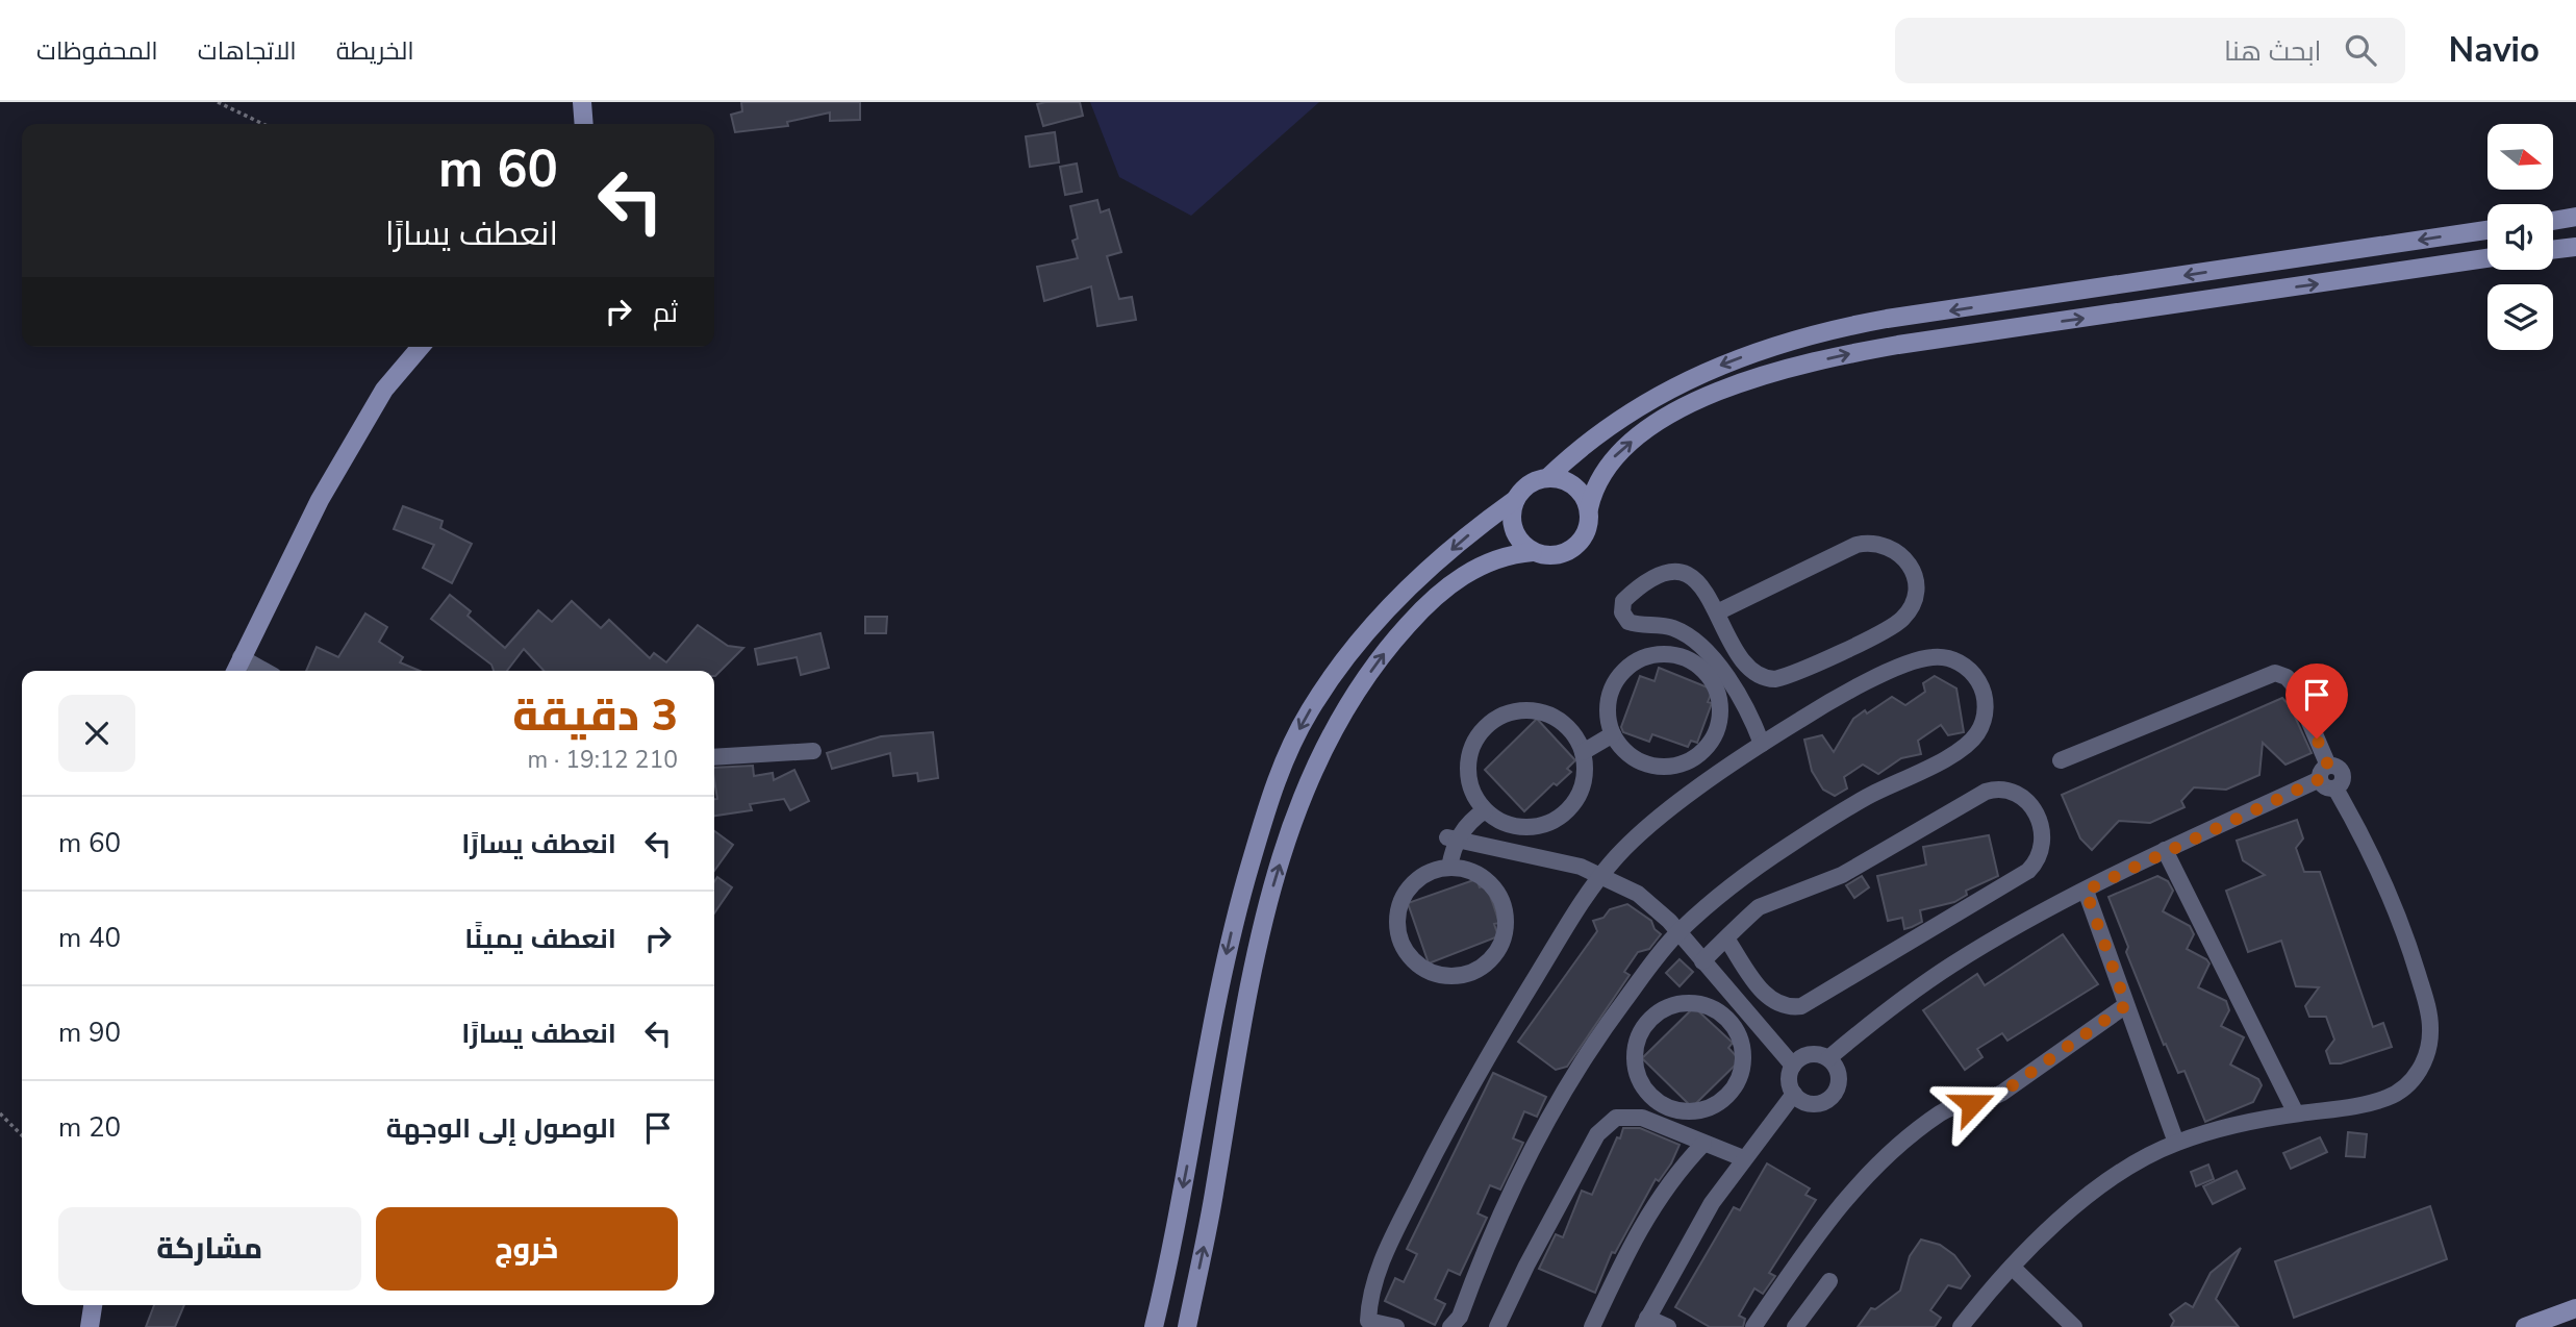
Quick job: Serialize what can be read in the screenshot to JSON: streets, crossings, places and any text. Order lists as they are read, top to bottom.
{
  "north": "right",
  "page": {
    "header": "Navio",
    "search": "ابحث هنا",
    "nav": ["الخريطة", "الاتجاهات", "المحفوظات"],
    "turn": ["60 m", "انعطف يسارًا"],
    "then": "ثم",
    "heading": ["3 دقيقة", "210 m · 19:12"],
    "list": [
      {
        "name": "انعطف يسارًا",
        "value": "60 m"
      },
      {
        "name": "انعطف يمينًا",
        "value": "40 m"
      },
      {
        "name": "انعطف يسارًا",
        "value": "90 m"
      },
      {
        "name": "الوصول إلى الوجهة",
        "value": "20 m"
      }
    ],
    "buttons": ["خروج", "مشاركة"]
  }
}
